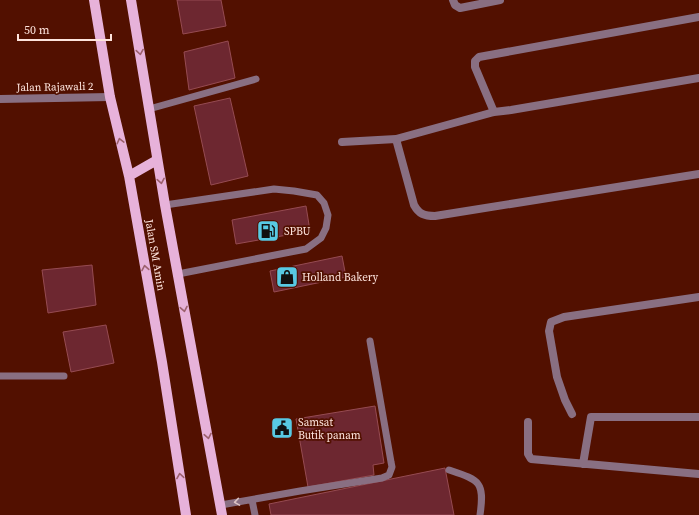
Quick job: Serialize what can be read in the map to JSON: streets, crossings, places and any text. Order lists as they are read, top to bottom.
{
  "streets": {
    "main road": ["Jalan SM Amin"],
    "street": ["Jalan Rajawali 2"]
  },
  "crossings": [
    ["Jalan Rajawali 2", "Jalan SM Amin"]
  ],
  "places": {
    "fuel station": ["SPBU"],
    "shop": ["Holland Bakery"],
    "public building": ["Samsat Butik panam"]
  },
  "scale_bar": "50 m"
}
